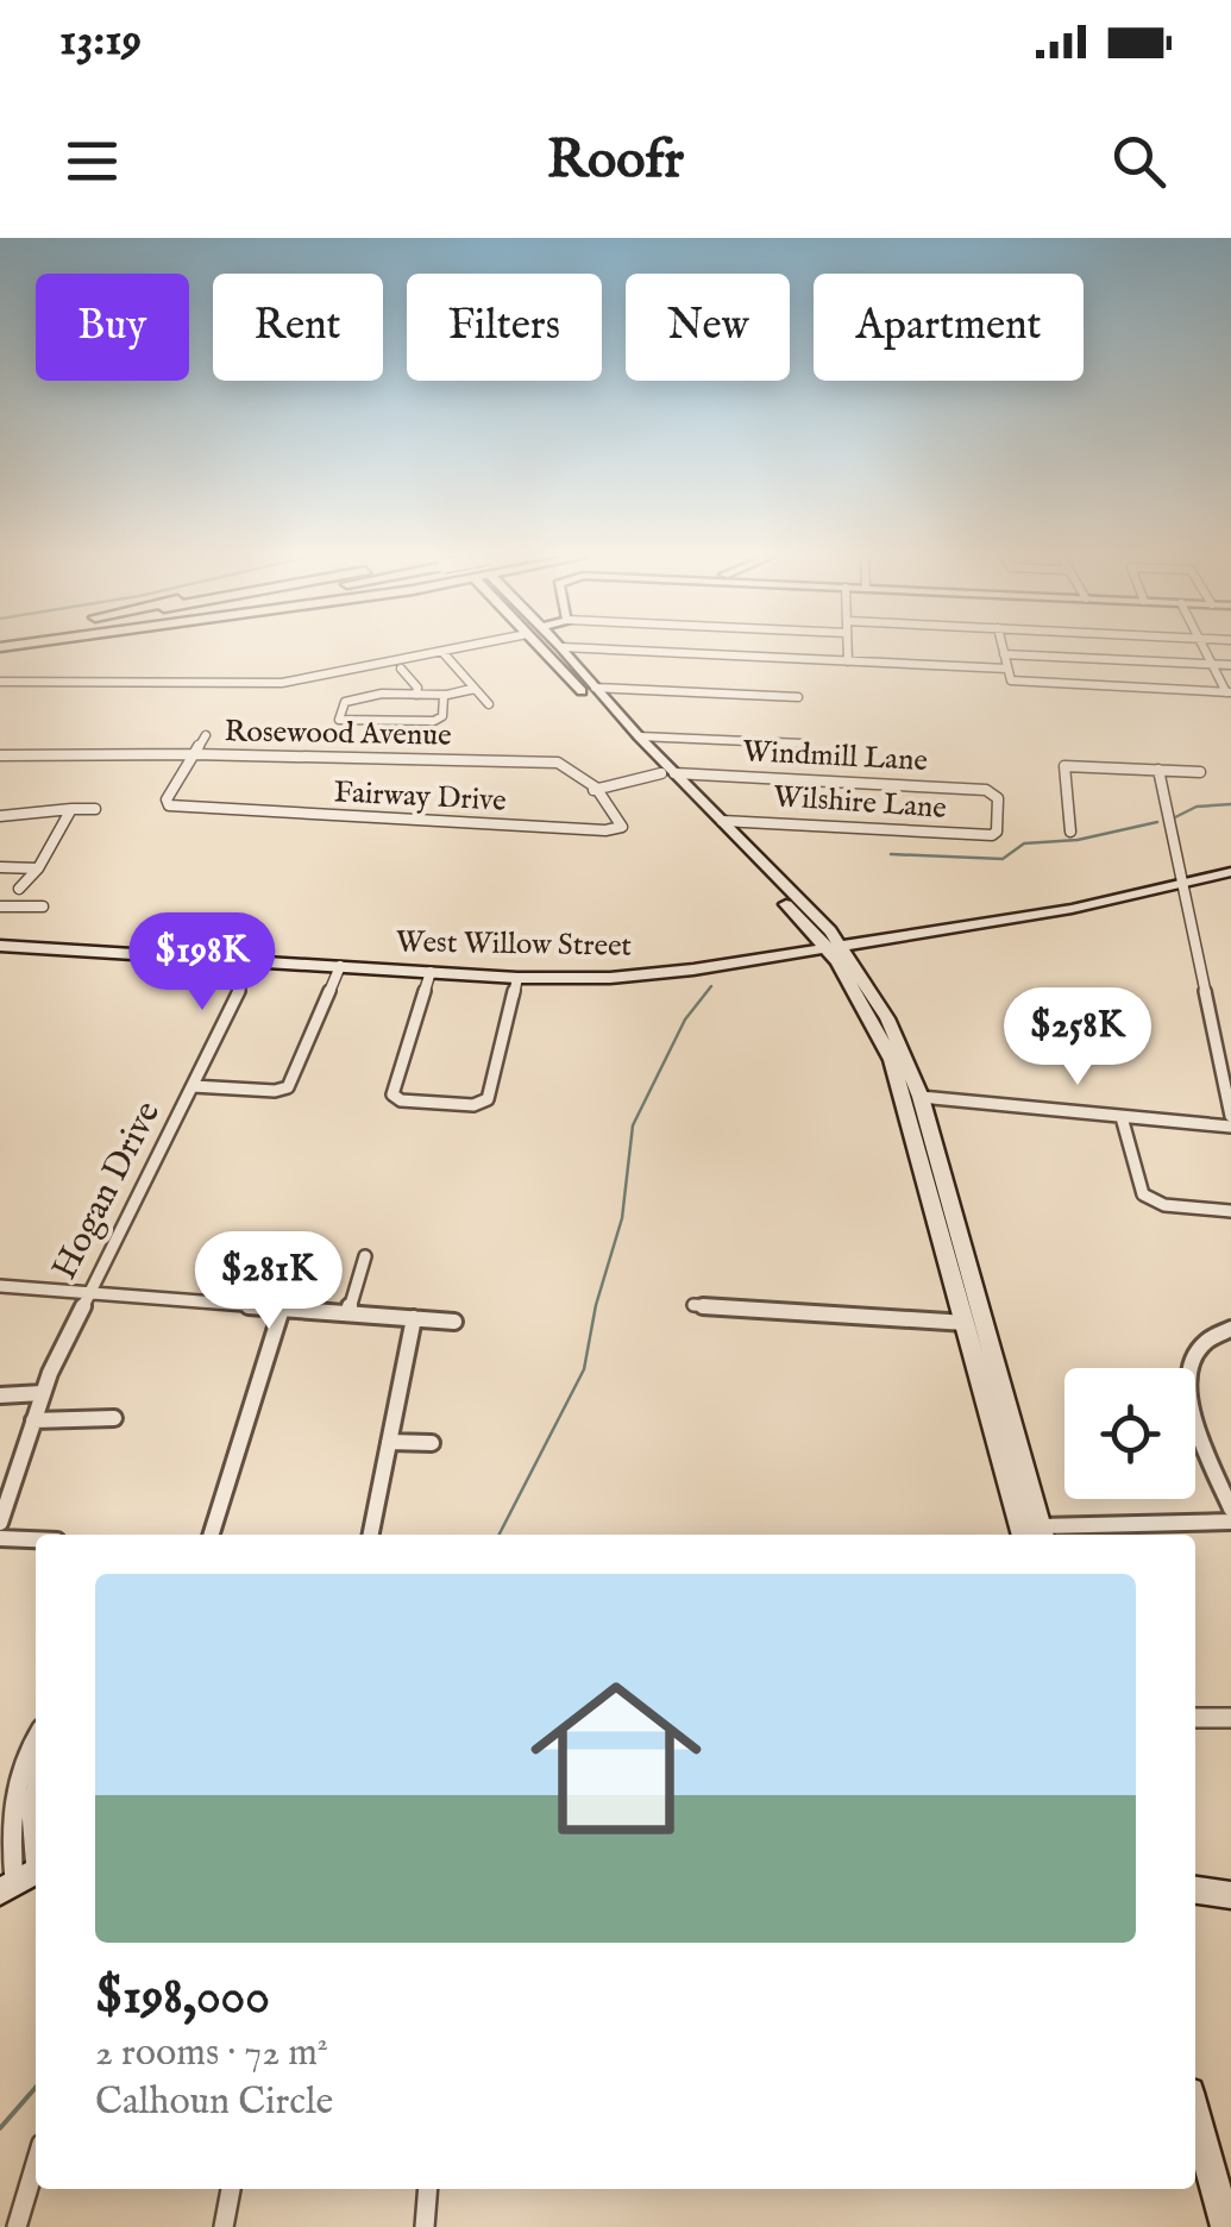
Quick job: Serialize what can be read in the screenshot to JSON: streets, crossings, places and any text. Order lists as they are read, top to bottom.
{
  "streets": {
    "main road": ["West Willow Street"],
    "street": [
      "Rosewood Avenue",
      "Windmill Lane",
      "Fairway Drive",
      "Wilshire Lane",
      "Hogan Drive"
    ]
  },
  "crossings": [
    ["Rosewood Avenue", "Fairway Drive"],
    ["Windmill Lane", "Wilshire Lane"],
    ["West Willow Street", "Hogan Drive"]
  ],
  "page": {
    "status": "13:19",
    "header": "Roofr",
    "chip": [
      "Buy",
      "Rent",
      "Filters",
      "New",
      "Apartment"
    ],
    "price": ["$198K", "$258K", "$281K"],
    "list": [
      {
        "name": "$198,000",
        "note": "2 rooms · 72 m² · Calhoun Circle"
      }
    ]
  }
}
